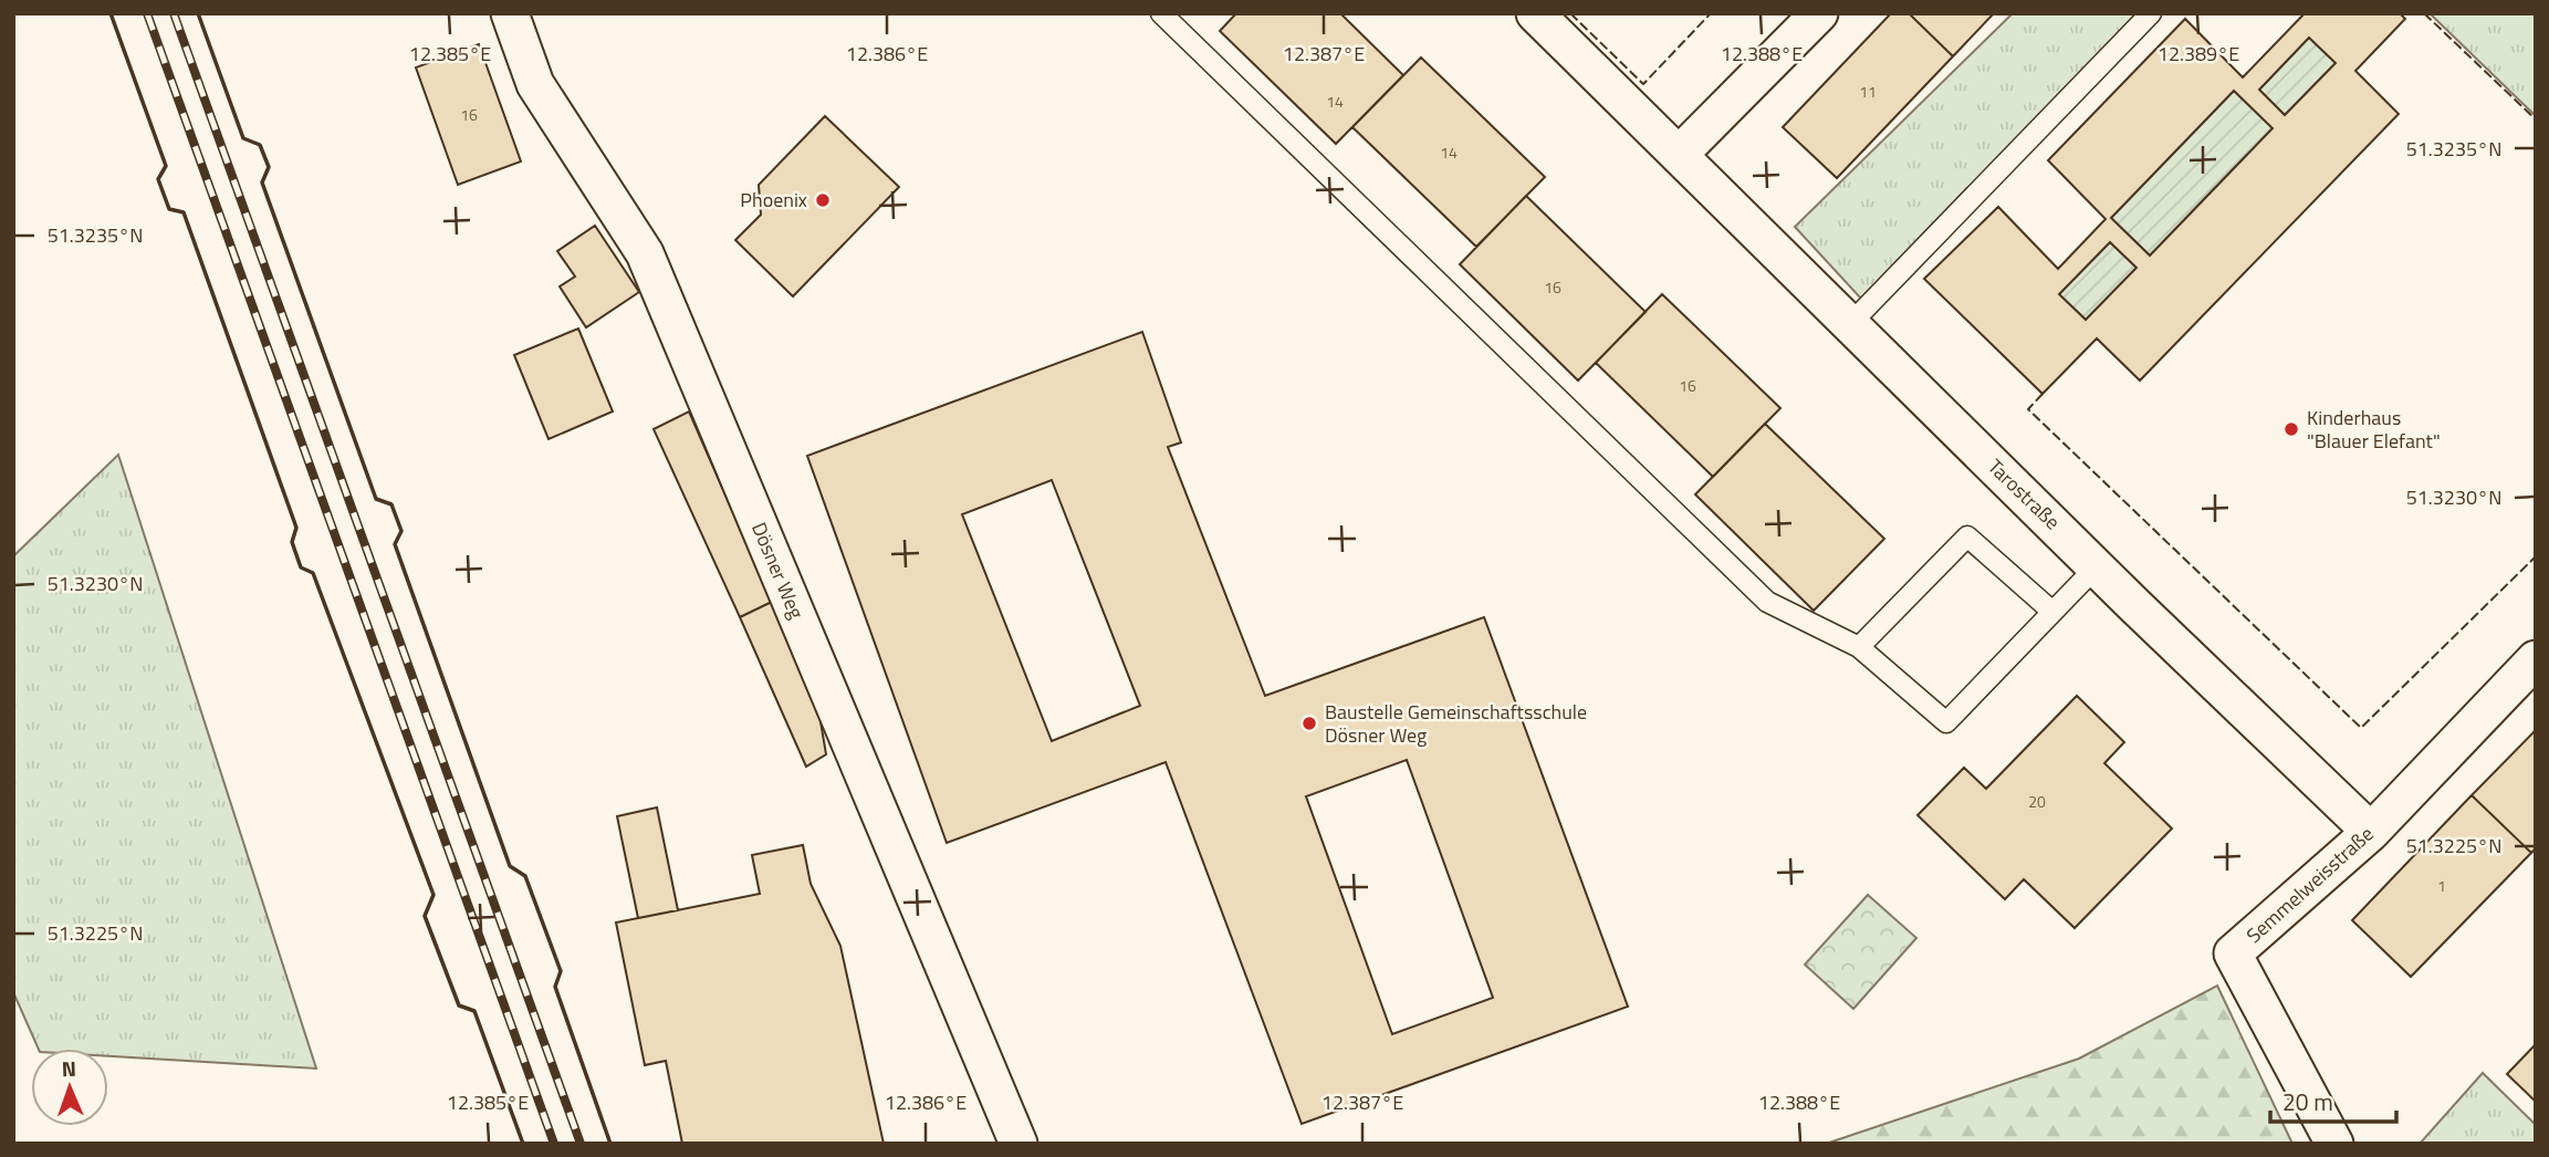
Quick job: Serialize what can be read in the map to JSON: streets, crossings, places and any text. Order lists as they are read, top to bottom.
{
  "streets": {
    "street": ["Tarostraße", "Dösner Weg", "Semmelweisstraße"]
  },
  "crossings": [
    ["Tarostraße", "Semmelweisstraße"]
  ],
  "places": ["Phoenix", "Kinderhaus \"Blauer Elefant\"", "Baustelle Gemeinschaftsschule Dösner Weg"],
  "house_numbers": [
    "11",
    "14",
    "16",
    "14",
    "16",
    "16",
    "20",
    "1"
  ],
  "scale_bar": "20 m",
  "north": "top",
  "coordinates": [
    "12.385°E",
    "12.386°E",
    "12.387°E",
    "12.388°E",
    "12.389°E",
    "51.3235°N",
    "51.3230°N",
    "51.3225°N"
  ]
}
